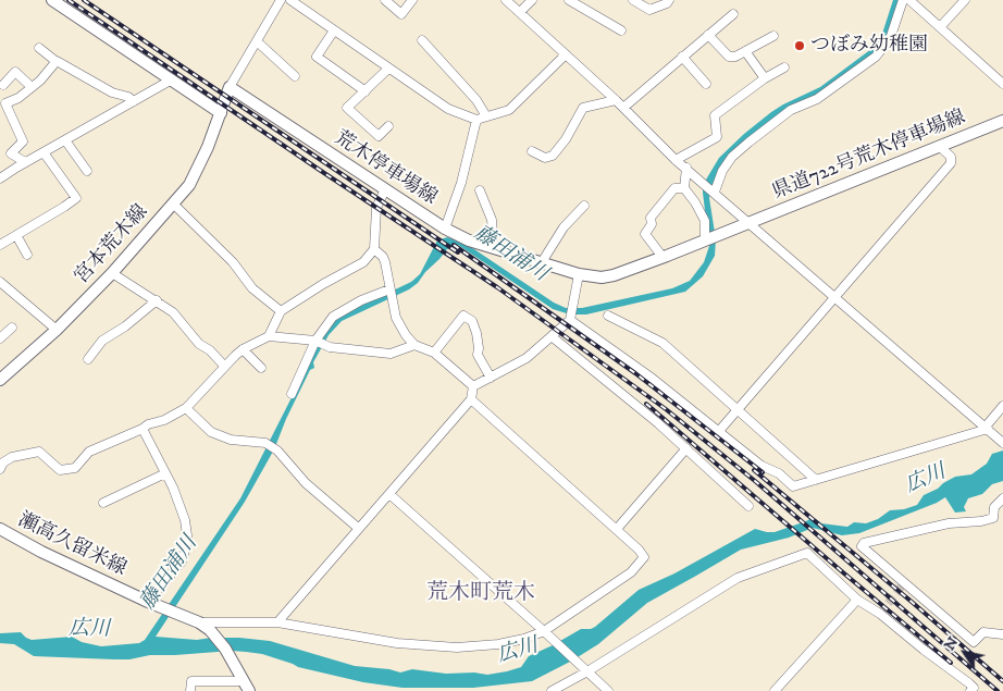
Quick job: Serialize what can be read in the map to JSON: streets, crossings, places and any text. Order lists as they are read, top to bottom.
{
  "streets": {
    "main road": [
      "県道722号荒木停車場線",
      "荒木停車場線",
      "宮本荒木線",
      "瀬高久留米線"
    ]
  },
  "crossings": [
    ["県道722号荒木停車場線", "荒木停車場線"]
  ],
  "districts": ["荒木町荒木"],
  "water": ["藤田浦川", "広川"],
  "places": ["つぼみ幼稚園"],
  "north": "top left"
}
